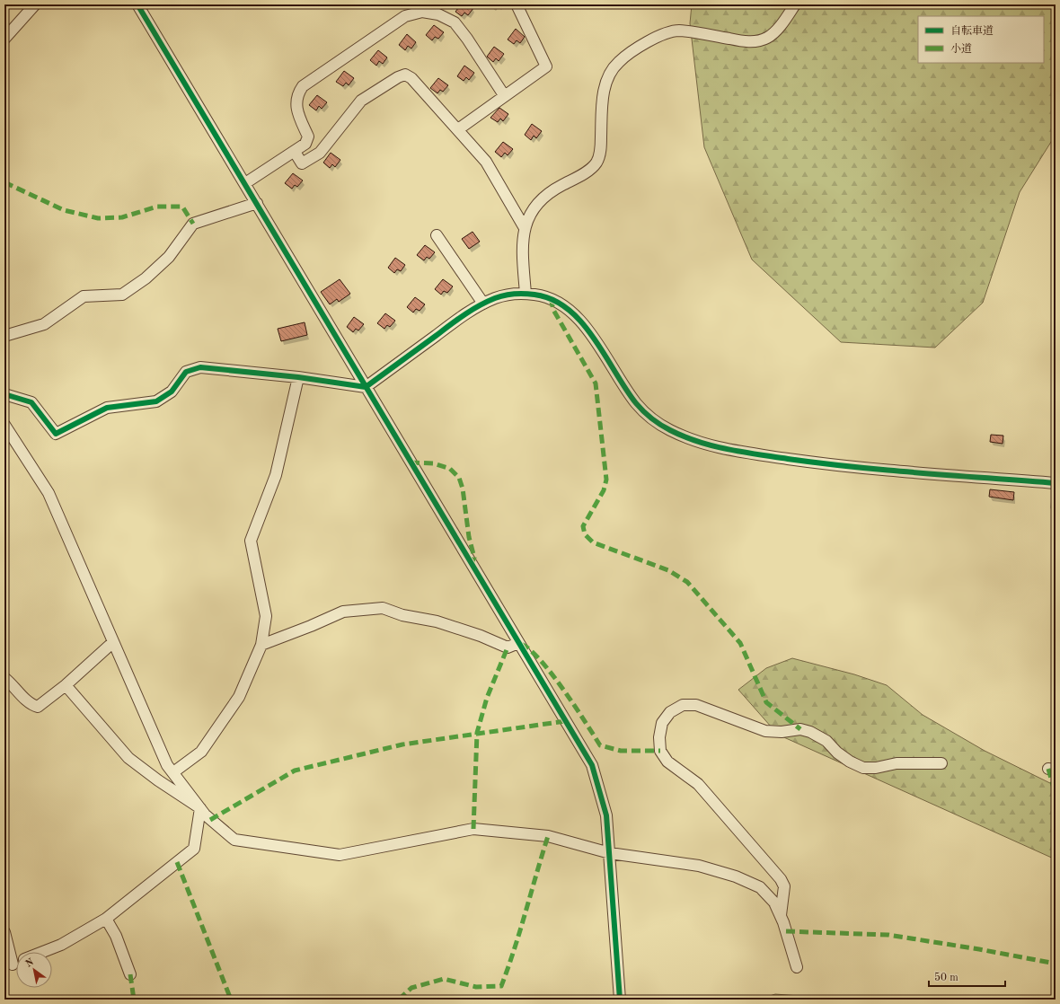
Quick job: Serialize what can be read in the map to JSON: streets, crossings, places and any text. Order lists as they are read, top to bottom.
{
  "legend": ["自転車道", "小道"],
  "scale_bar": "50 m",
  "north": "top left"
}
